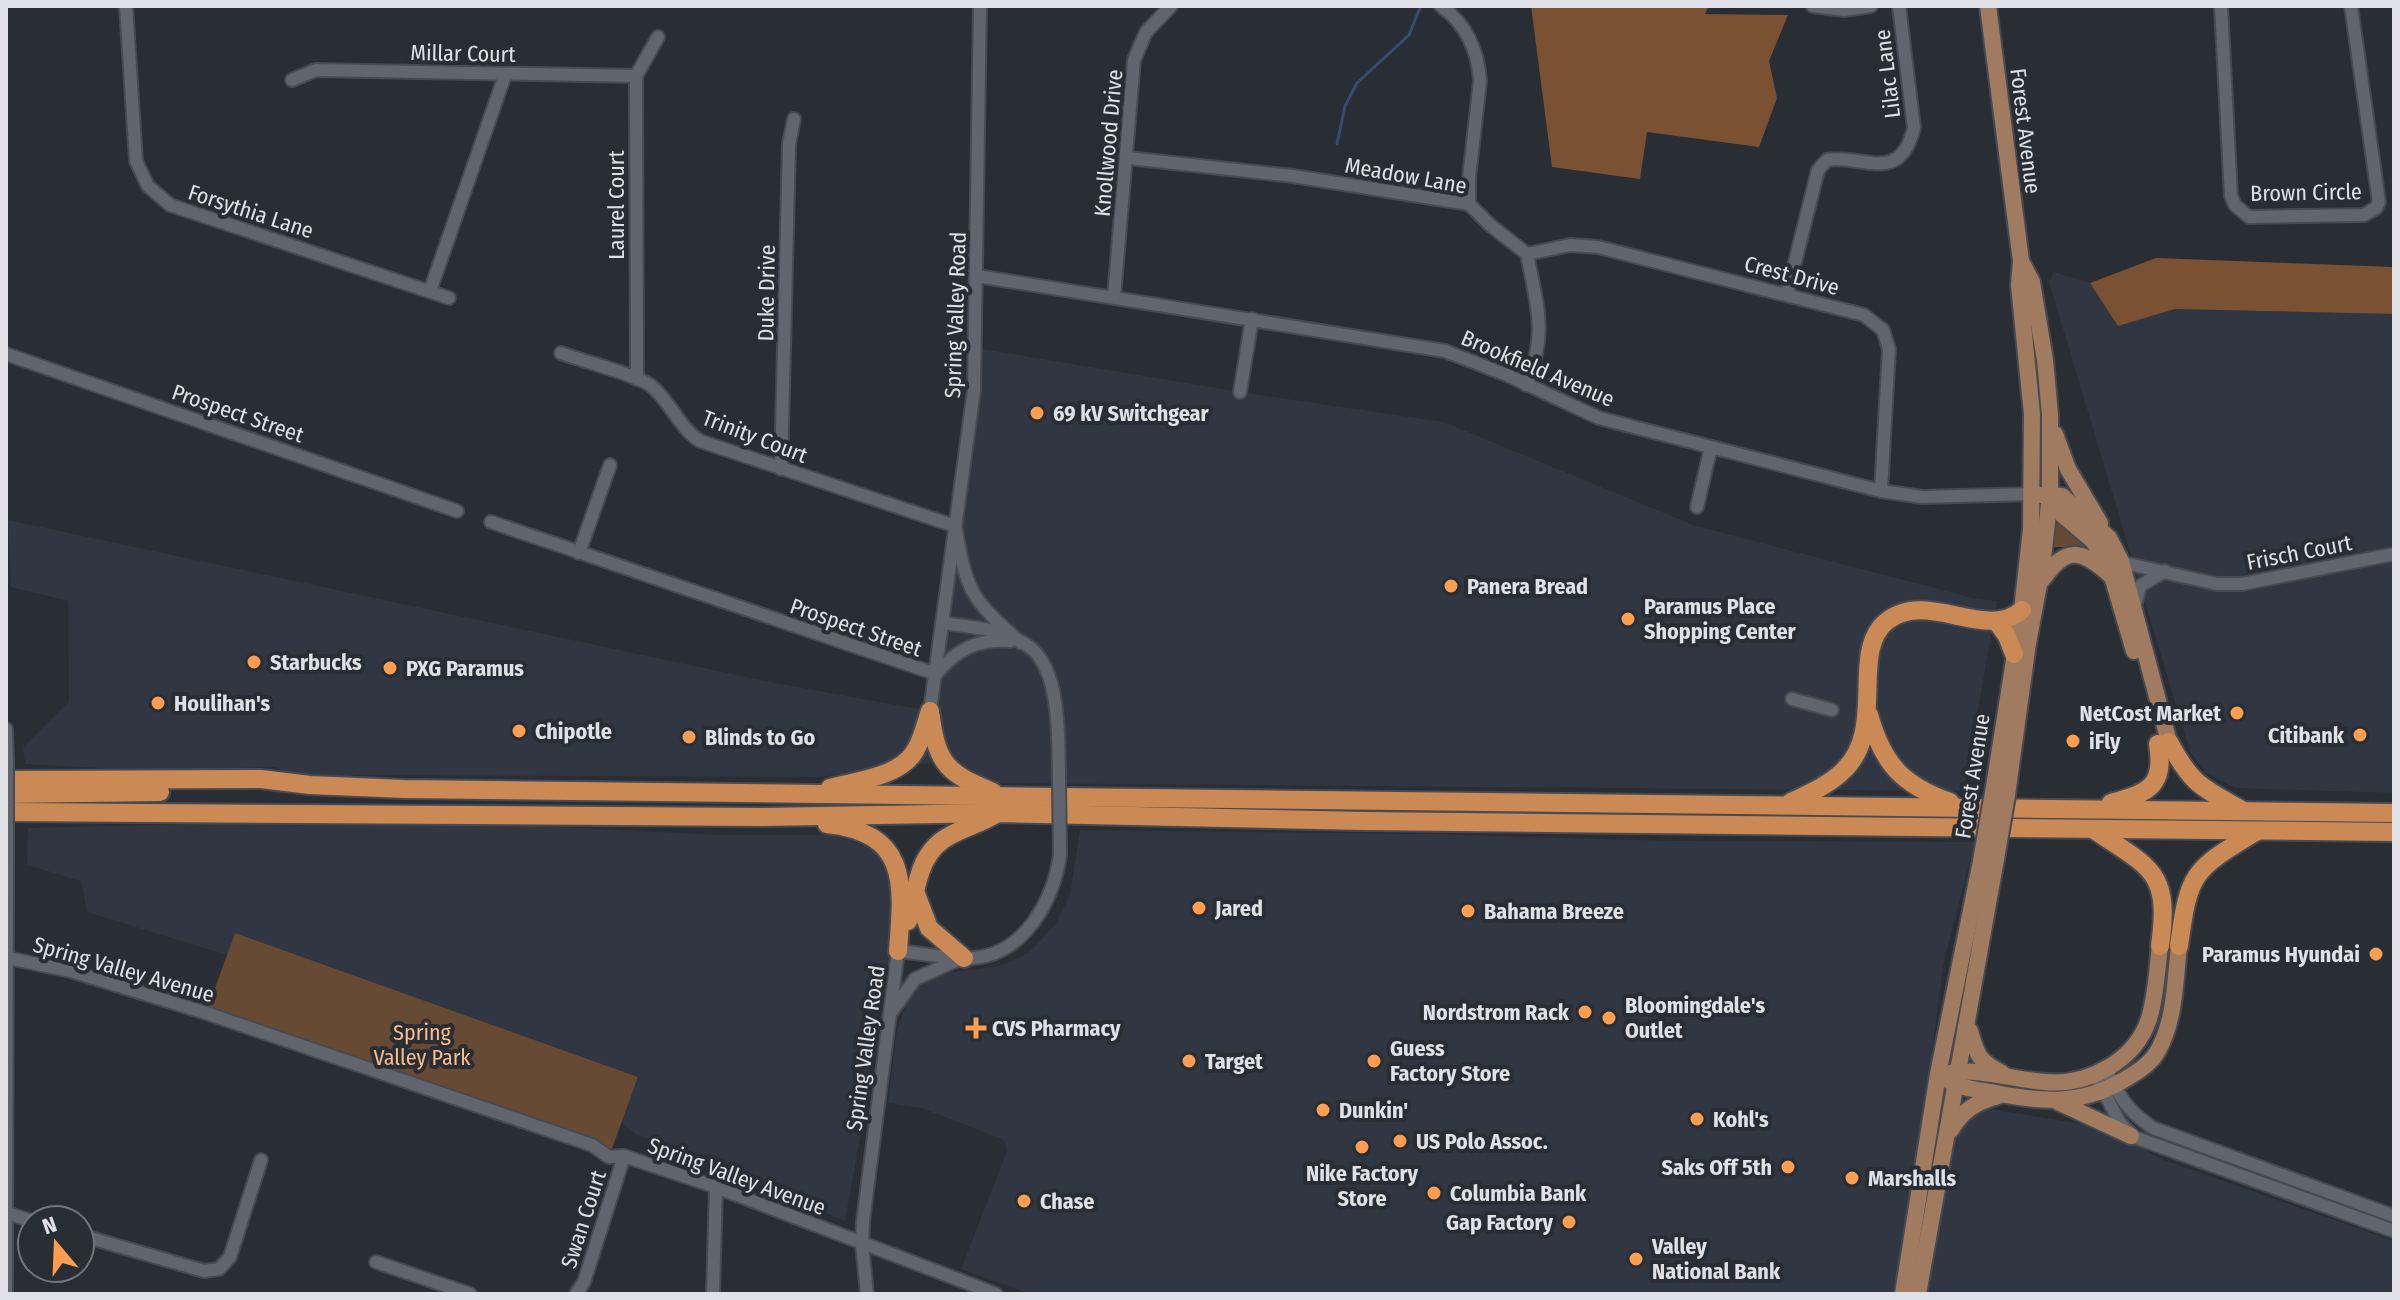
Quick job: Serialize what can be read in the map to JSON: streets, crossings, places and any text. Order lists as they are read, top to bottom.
{
  "streets": {
    "main road": ["Forest Avenue"],
    "street": [
      "Millar Court",
      "Lilac Lane",
      "Knollwood Drive",
      "Meadow Lane",
      "Brown Circle",
      "Laurel Court",
      "Forsythia Lane",
      "Crest Drive",
      "Duke Drive",
      "Spring Valley Road",
      "Brookfield Avenue",
      "Prospect Street",
      "Trinity Court",
      "Frisch Court",
      "Spring Valley Avenue",
      "Swan Court"
    ]
  },
  "crossings": [
    ["Millar Court", "Laurel Court"],
    ["Lilac Lane", "Crest Drive"],
    ["Forest Avenue", "Brookfield Avenue"],
    ["Knollwood Drive", "Meadow Lane"],
    ["Knollwood Drive", "Brookfield Avenue"],
    ["Meadow Lane", "Crest Drive"],
    ["Laurel Court", "Trinity Court"],
    ["Crest Drive", "Brookfield Avenue"],
    ["Duke Drive", "Trinity Court"],
    ["Spring Valley Road", "Brookfield Avenue"],
    ["Spring Valley Road", "Prospect Street"],
    ["Spring Valley Road", "Trinity Court"],
    ["Spring Valley Road", "Spring Valley Avenue"],
    ["Spring Valley Avenue", "Swan Court"]
  ],
  "parks": ["Spring Valley Park"],
  "places": {
    "other": [
      "69 kV Switchgear",
      "Panera Bread",
      "Paramus Place Shopping Center",
      "Starbucks",
      "PXG Paramus",
      "Houlihan's",
      "NetCost Market",
      "Chipotle",
      "Citibank",
      "Blinds to Go",
      "iFly",
      "Jared",
      "Bahama Breeze",
      "Paramus Hyundai",
      "Nordstrom Rack",
      "Bloomingdale's Outlet",
      "Target",
      "Guess Factory Store",
      "Dunkin'",
      "Kohl's",
      "US Polo Assoc.",
      "Nike Factory Store",
      "Saks Off 5th",
      "Marshalls",
      "Columbia Bank",
      "Chase",
      "Gap Factory",
      "Valley National Bank"
    ],
    "health": ["CVS Pharmacy"]
  },
  "north": "top"
}
